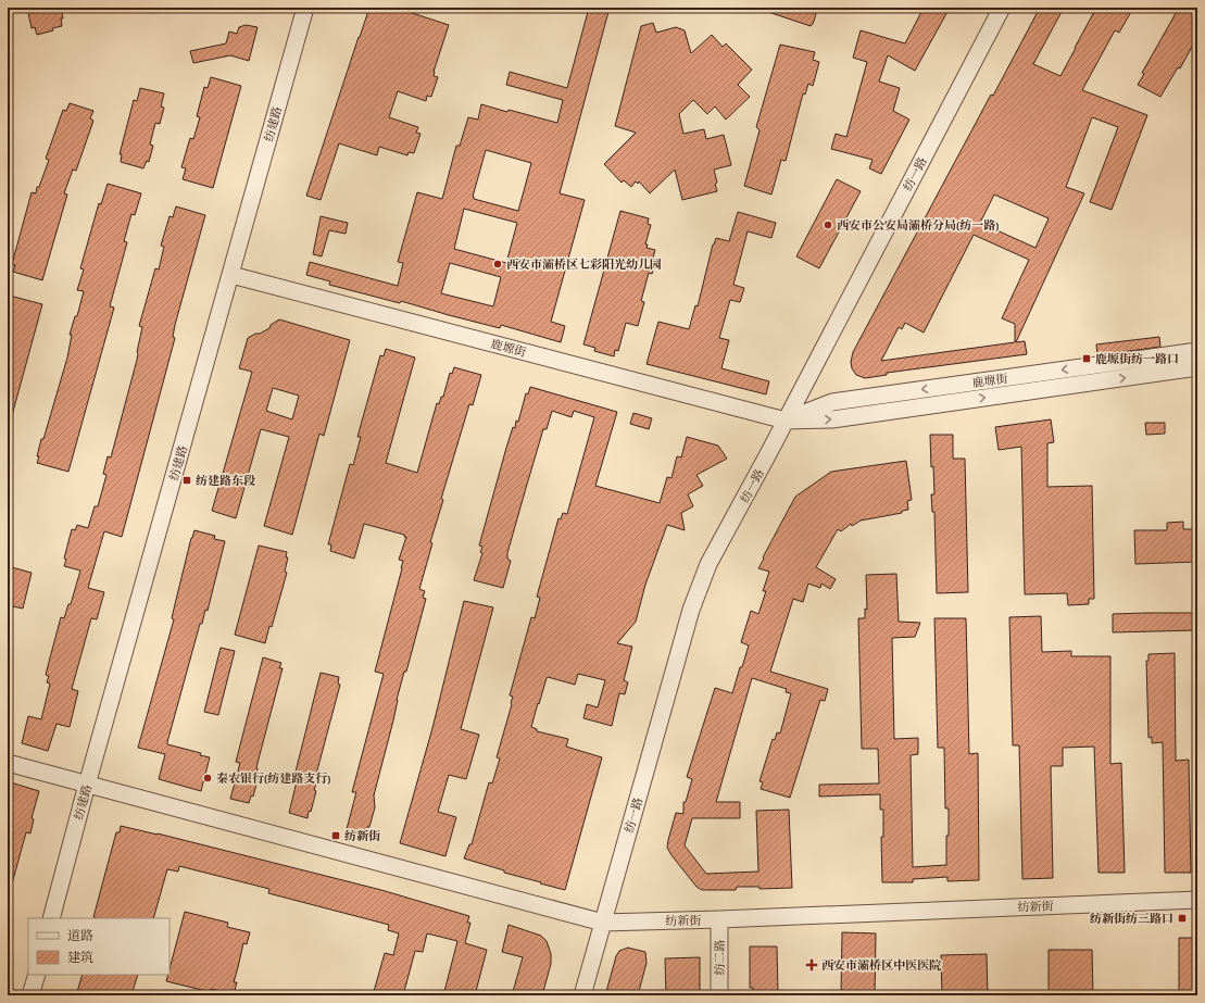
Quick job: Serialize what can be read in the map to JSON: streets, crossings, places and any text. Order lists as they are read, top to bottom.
{
  "streets": {
    "street": [
      "纺建路",
      "纺一路",
      "鹿塬街",
      "纺新街",
      "纺二路"
    ]
  },
  "crossings": [
    ["纺建路", "鹿塬街"],
    ["纺建路", "纺新街"],
    ["纺一路", "鹿塬街"],
    ["纺一路", "纺新街"],
    ["纺新街", "纺二路"]
  ],
  "places": {
    "other": ["西安市公安局灞桥分局(纺一路)", "西安市灞桥区七彩阳光幼儿园", "秦农银行(纺建路支行)"],
    "transit": [
      "鹿塬街纺一路口",
      "纺建路东段",
      "纺新街",
      "纺新街纺三路口"
    ],
    "health": ["西安市灞桥区中医医院"]
  },
  "legend": ["道路", "建筑"]
}
